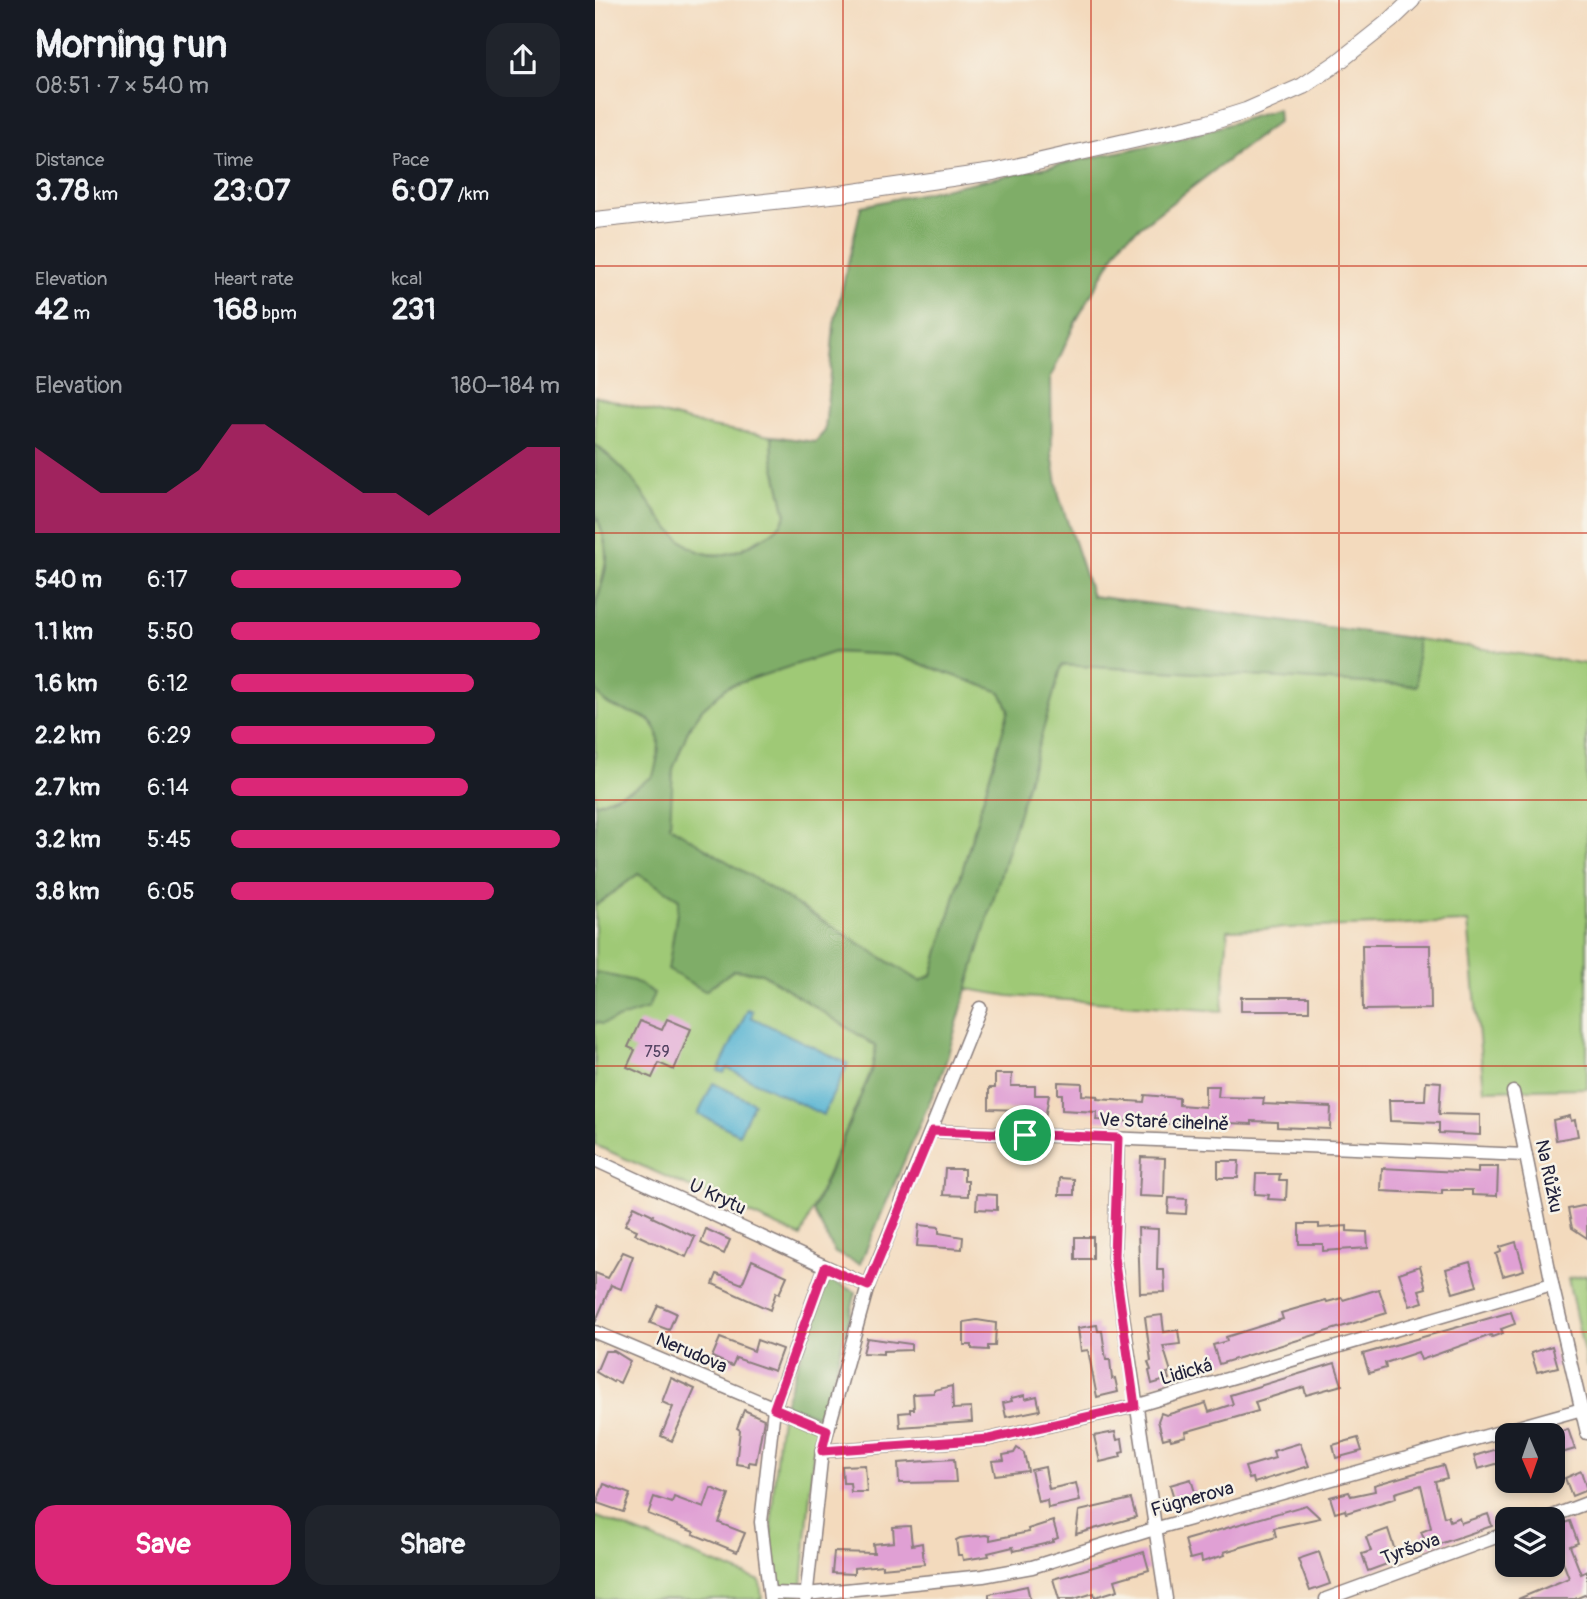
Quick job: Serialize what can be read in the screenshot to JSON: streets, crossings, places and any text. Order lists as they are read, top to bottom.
{
  "streets": {
    "street": [
      "Ve Staré cihelně",
      "Na Růžku",
      "U Krytu",
      "Nerudova",
      "Lidická",
      "Fügnerova",
      "Tyršova"
    ]
  },
  "crossings": [
    ["Ve Staré cihelně", "Na Růžku"],
    ["Na Růžku", "Lidická"],
    ["Na Růžku", "Fügnerova"]
  ],
  "house_numbers": ["759"],
  "north": "bottom",
  "page": {
    "heading": ["Morning run", "08:51 · 7 × 540 m"],
    "stats": [
      ["Distance", "3.78 km"],
      ["Time", "23:07"],
      ["Pace", "6:07 /km"],
      ["Elevation", "42 m"],
      ["Heart rate", "168 bpm"],
      ["kcal", "231"]
    ],
    "chart": ["Elevation", "180–184 m"],
    "list": [
      {
        "name": "540 m",
        "note": "6:17"
      },
      {
        "name": "1.1 km",
        "note": "5:50"
      },
      {
        "name": "1.6 km",
        "note": "6:12"
      },
      {
        "name": "2.2 km",
        "note": "6:29"
      },
      {
        "name": "2.7 km",
        "note": "6:14"
      },
      {
        "name": "3.2 km",
        "note": "5:45"
      },
      {
        "name": "3.8 km",
        "note": "6:05"
      }
    ],
    "buttons": ["Save", "Share"]
  }
}
